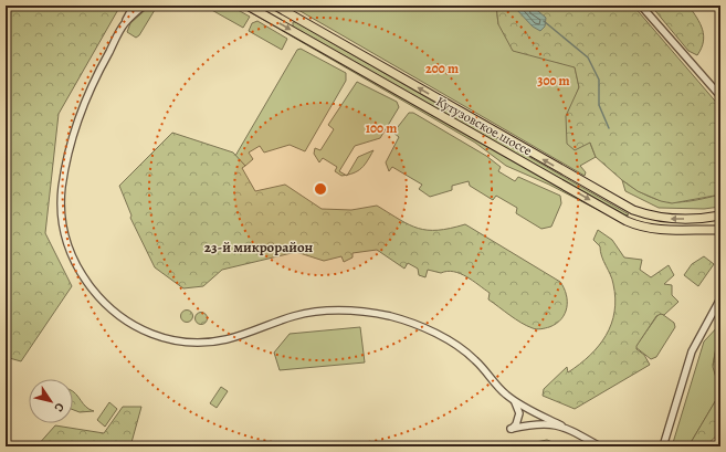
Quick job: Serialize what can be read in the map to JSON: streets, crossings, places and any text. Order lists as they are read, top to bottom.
{
  "streets": {
    "main road": ["Кутузовское шоссе"]
  },
  "districts": ["23-й микрорайон"],
  "north": "bottom right",
  "rings": ["200 m", "300 m", "100 m"]
}
